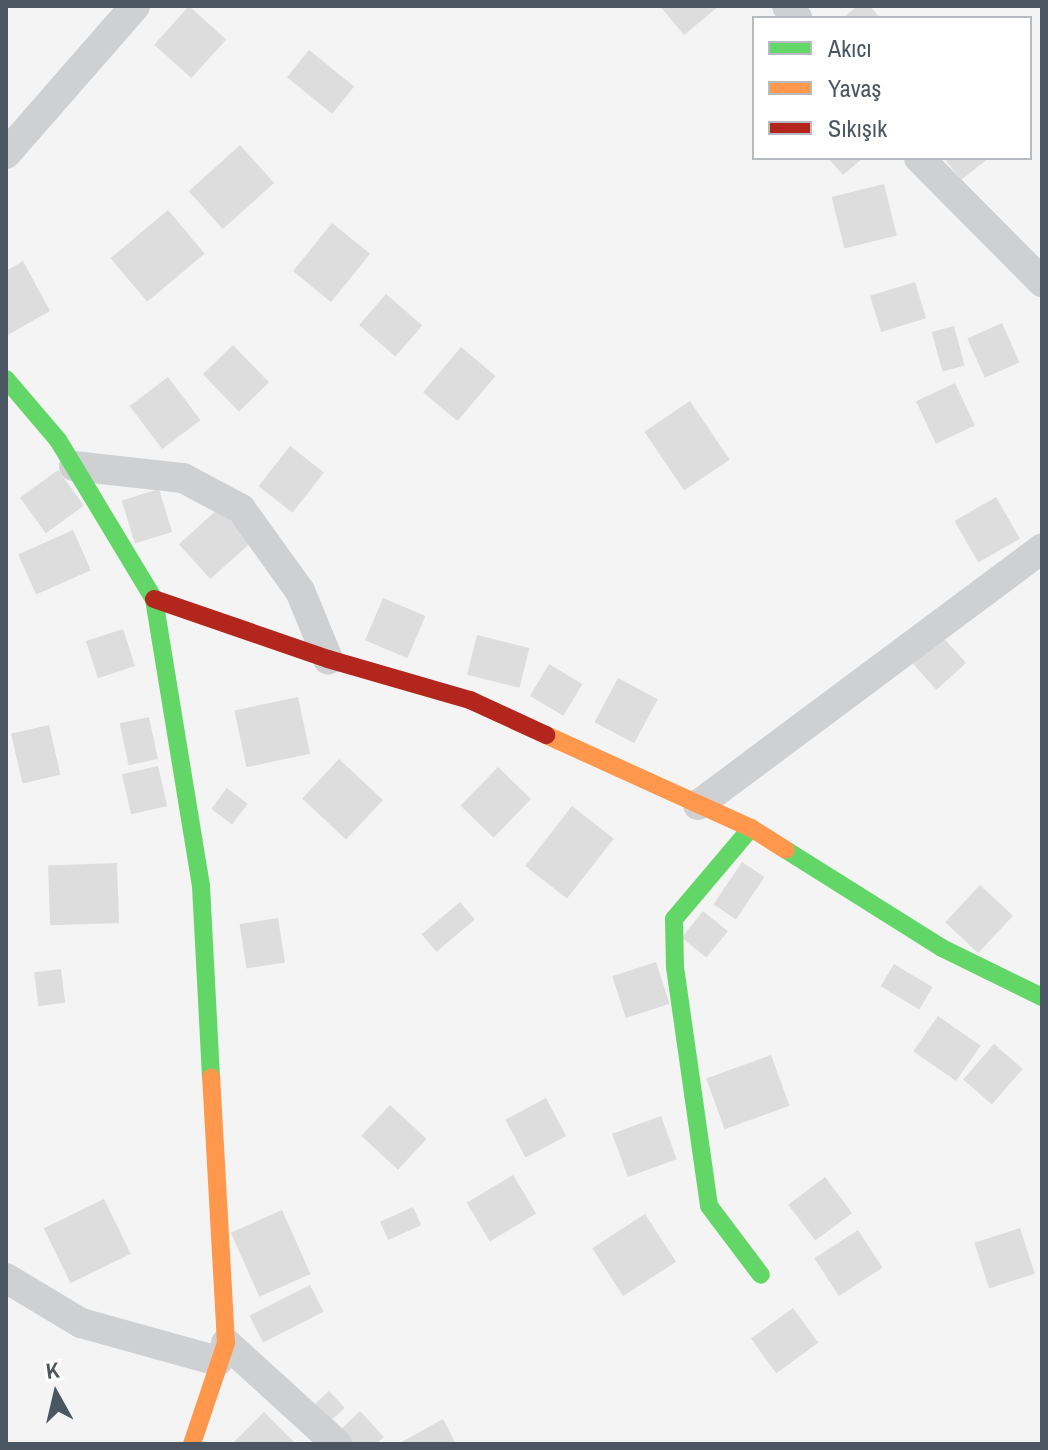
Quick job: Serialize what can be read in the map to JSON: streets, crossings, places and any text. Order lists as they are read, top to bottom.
{
  "legend": ["Akıcı", "Yavaş", "Sıkışık"],
  "north": "top"
}
